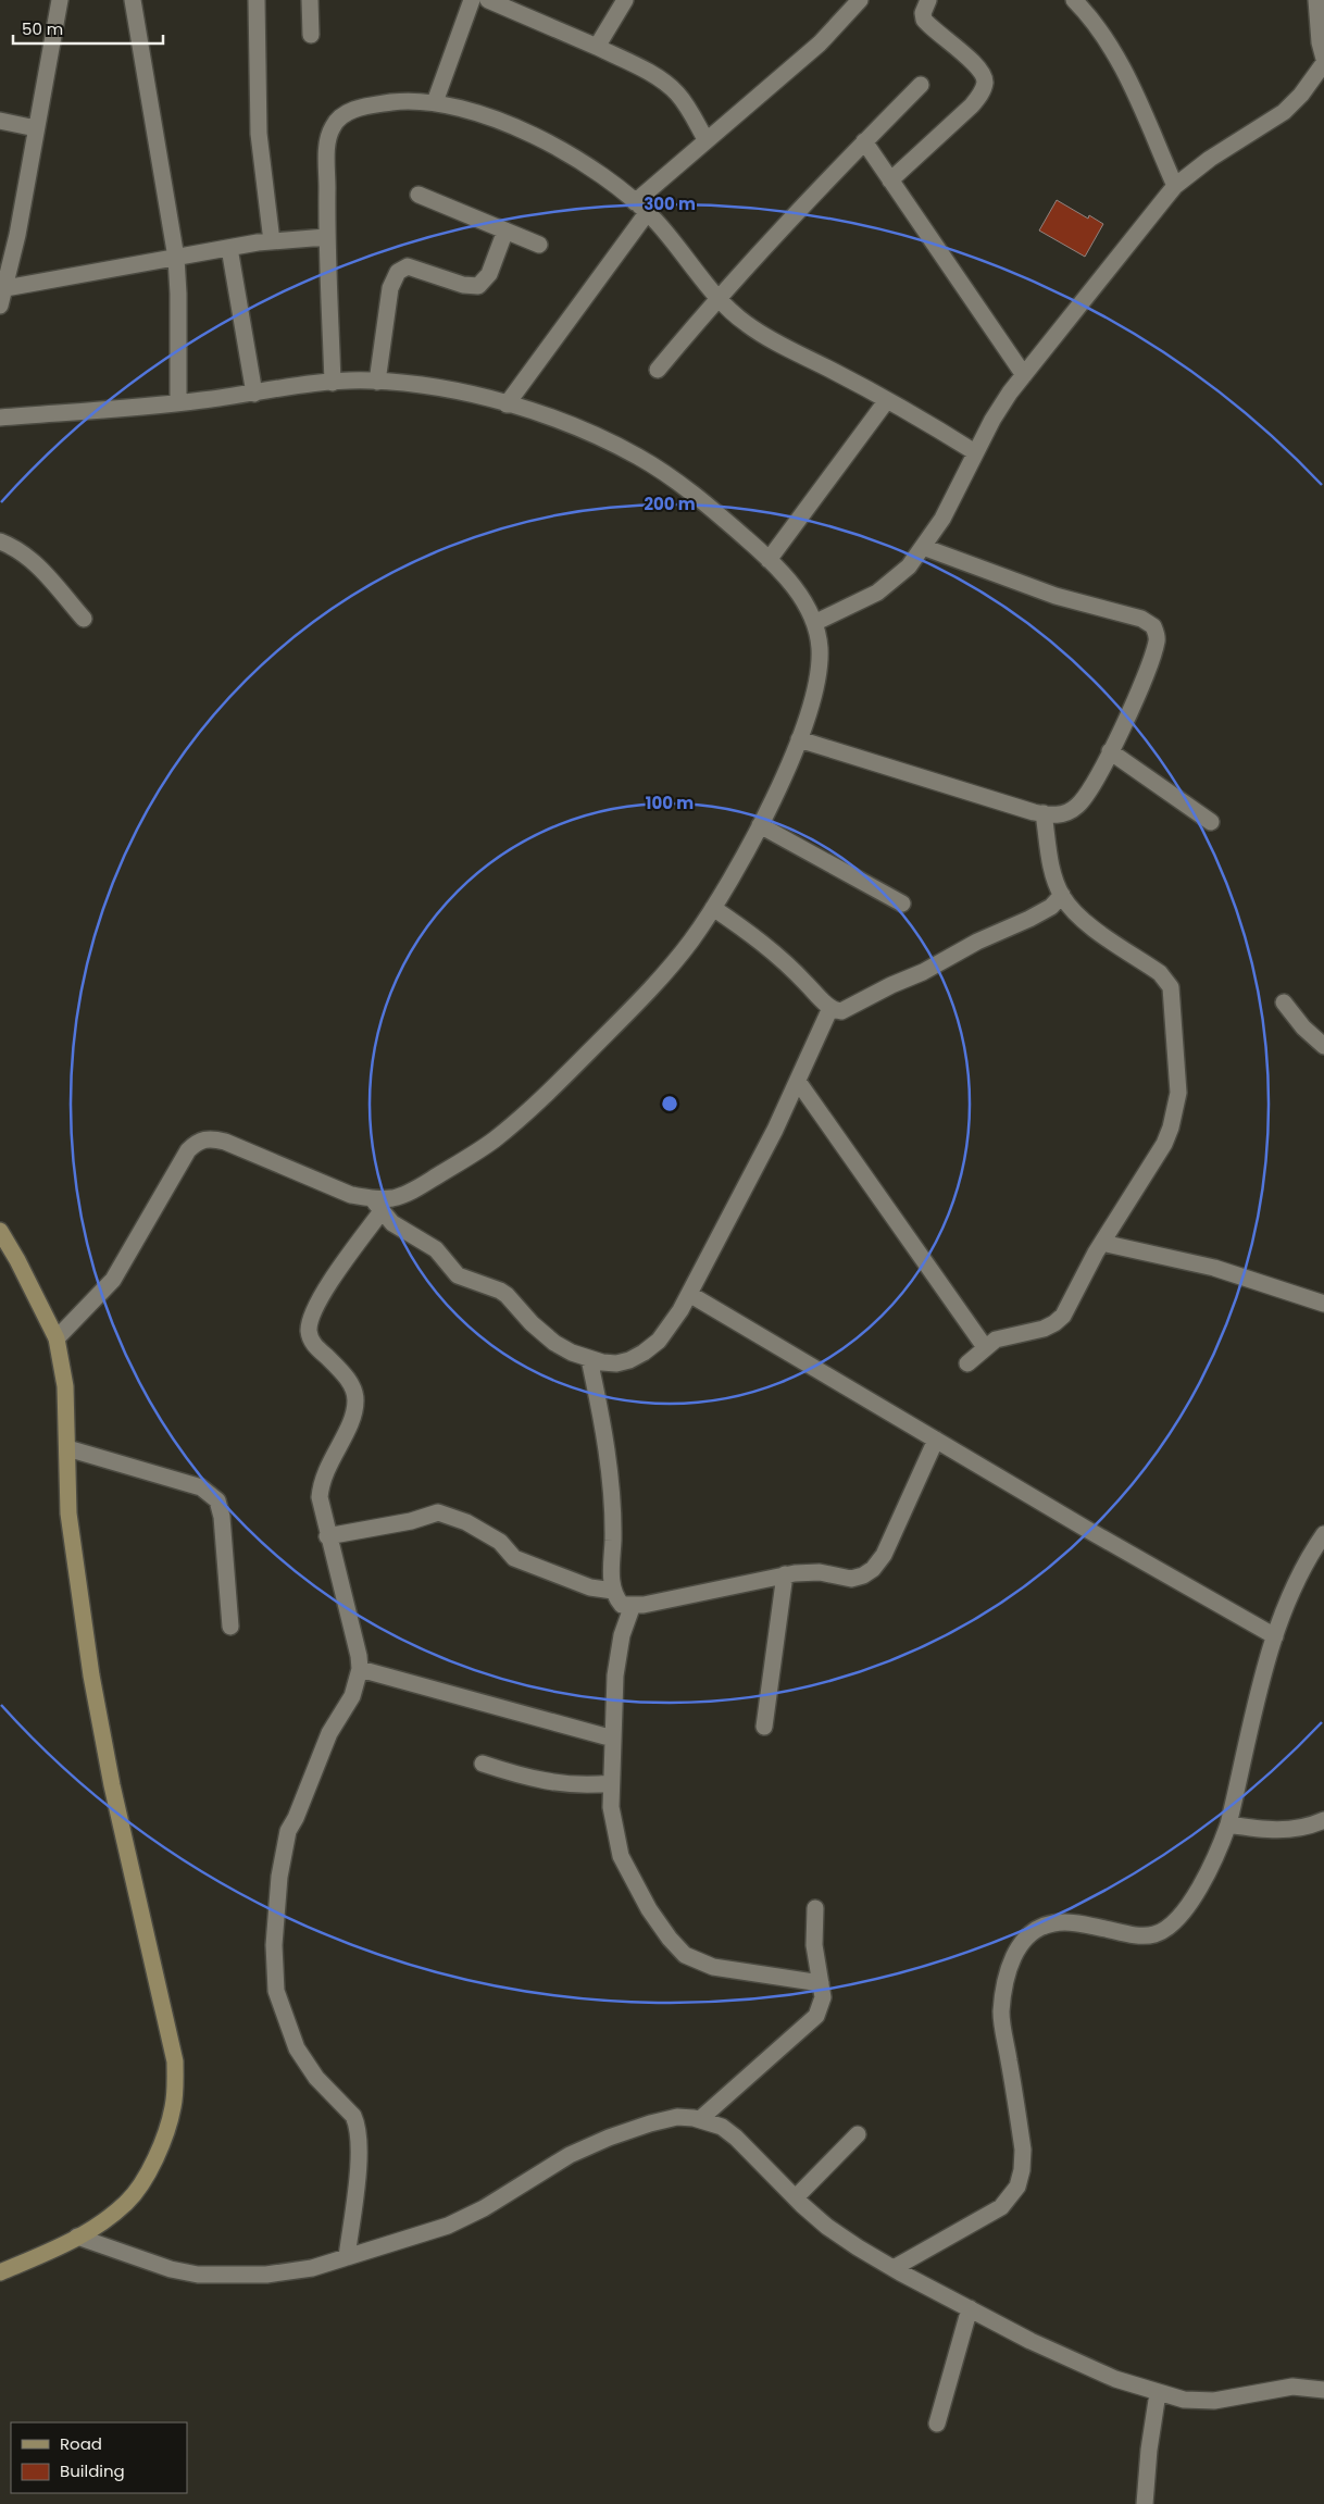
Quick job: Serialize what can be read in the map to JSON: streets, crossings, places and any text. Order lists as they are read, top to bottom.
{
  "legend": ["Road", "Building"],
  "scale_bar": "50 m",
  "rings": ["300 m", "200 m", "100 m"]
}
